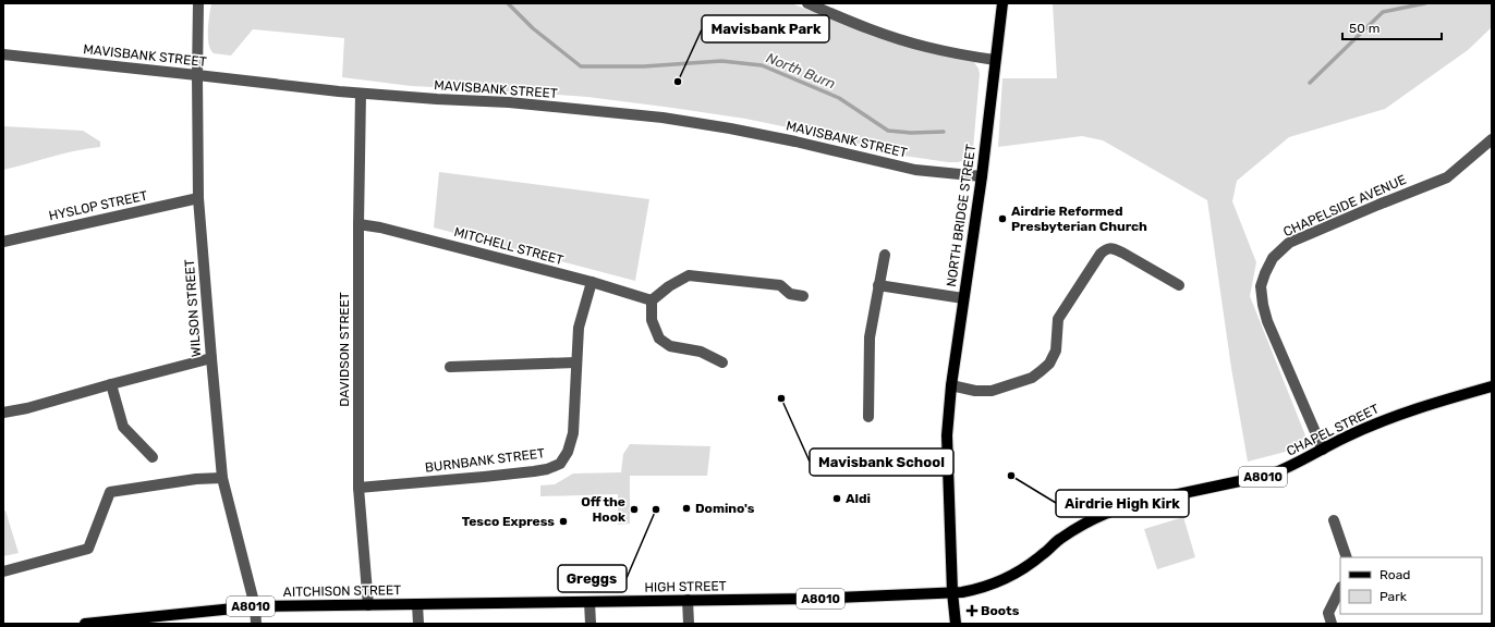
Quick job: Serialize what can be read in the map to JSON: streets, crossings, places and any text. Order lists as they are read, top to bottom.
{
  "streets": {
    "main road": [
      "NORTH BRIDGE STREET",
      "CHAPEL STREET",
      "A8010",
      "HIGH STREET",
      "AITCHISON STREET"
    ],
    "street": [
      "MAVISBANK STREET",
      "HYSLOP STREET",
      "CHAPELSIDE AVENUE",
      "MITCHELL STREET",
      "WILSON STREET",
      "DAVIDSON STREET",
      "BURNBANK STREET"
    ]
  },
  "crossings": [
    ["MAVISBANK STREET", "NORTH BRIDGE STREET"],
    ["MAVISBANK STREET", "WILSON STREET"],
    ["MAVISBANK STREET", "DAVIDSON STREET"],
    ["HYSLOP STREET", "WILSON STREET"],
    ["CHAPELSIDE AVENUE", "CHAPEL STREET"],
    ["NORTH BRIDGE STREET", "CHAPEL STREET"],
    ["NORTH BRIDGE STREET", "HIGH STREET"],
    ["MITCHELL STREET", "DAVIDSON STREET"],
    ["MITCHELL STREET", "BURNBANK STREET"],
    ["WILSON STREET", "AITCHISON STREET"],
    ["DAVIDSON STREET", "BURNBANK STREET"],
    ["DAVIDSON STREET", "AITCHISON STREET"],
    ["CHAPEL STREET", "HIGH STREET"],
    ["HIGH STREET", "AITCHISON STREET"]
  ],
  "water": ["North Burn"],
  "places": {
    "other": [
      "Mavisbank Park",
      "Airdrie Reformed Presbyterian Church",
      "Mavisbank School",
      "Airdrie High Kirk",
      "Aldi",
      "Domino's",
      "Off the Hook",
      "Greggs",
      "Tesco Express"
    ],
    "health": ["Boots"]
  },
  "legend": ["Road", "Park"],
  "scale_bar": "50 m"
}
